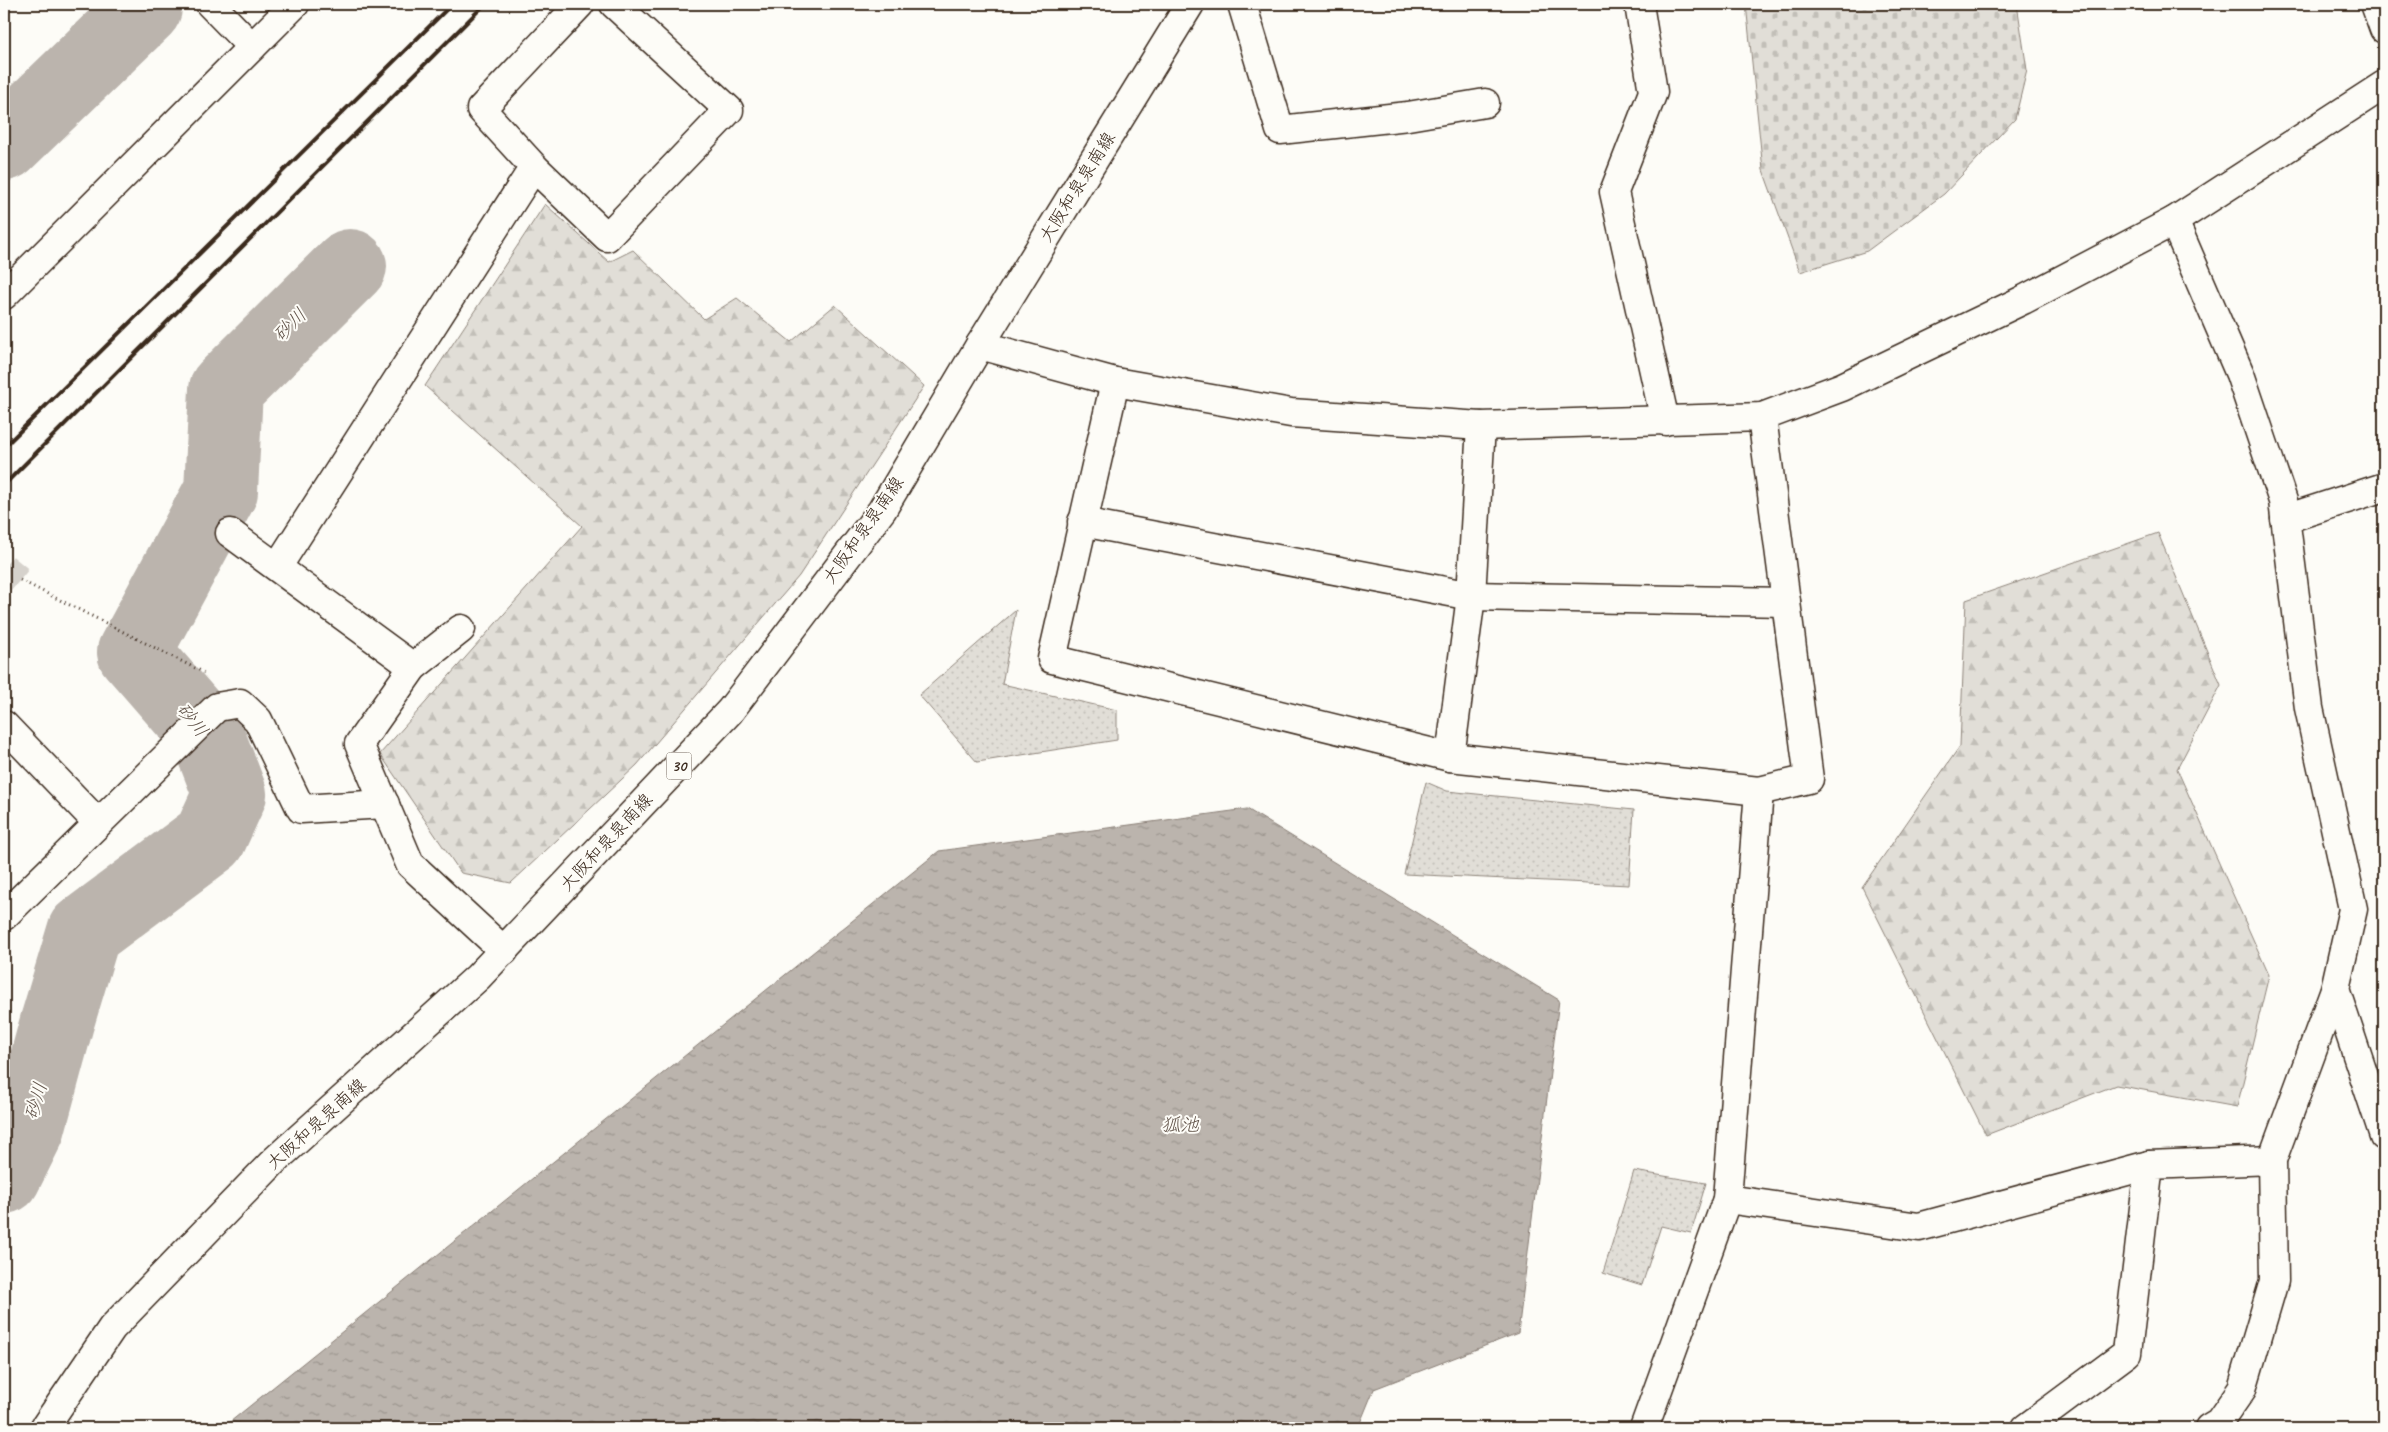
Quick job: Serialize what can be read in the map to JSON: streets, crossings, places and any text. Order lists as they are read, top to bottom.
{
  "streets": {
    "street": ["大阪和泉泉南線", "30"]
  },
  "water": ["砂川", "狐池"]
}
